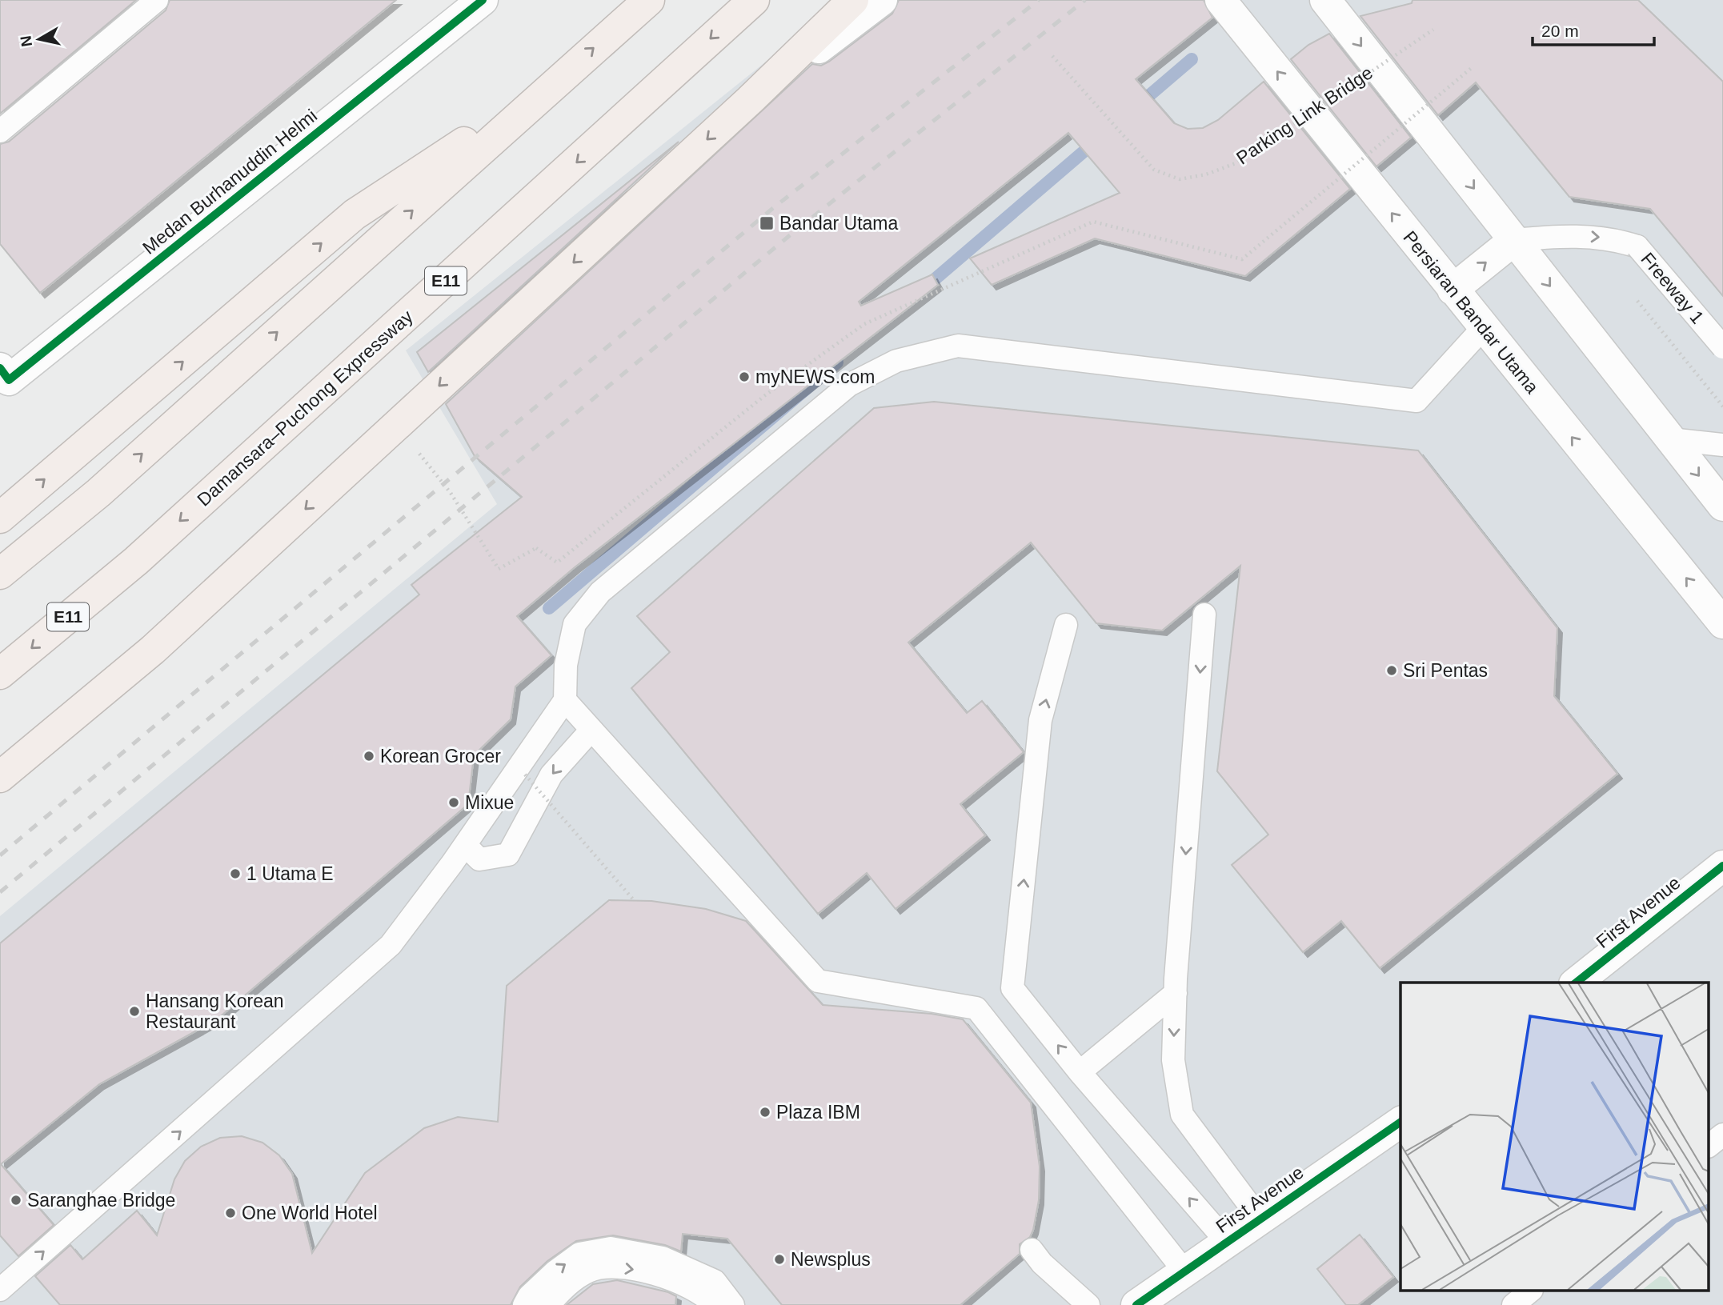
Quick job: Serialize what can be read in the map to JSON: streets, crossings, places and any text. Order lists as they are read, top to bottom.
{
  "streets": {
    "highway": ["E11", "Damansara–Puchong Expressway"],
    "main road": ["Medan Burhanuddin Helmi", "Persiaran Bandar Utama", "First Avenue"],
    "lane": ["Freeway 1"],
    "path": ["Parking Link Bridge"]
  },
  "one_way": ["Freeway 1"],
  "places": {
    "transit": ["Bandar Utama"],
    "other": [
      "myNEWS.com",
      "Sri Pentas",
      "Korean Grocer",
      "Mixue",
      "1 Utama E",
      "Hansang Korean Restaurant",
      "Plaza IBM",
      "Saranghae Bridge",
      "One World Hotel",
      "Newsplus"
    ]
  },
  "scale_bar": "20 m",
  "north": "left"
}
